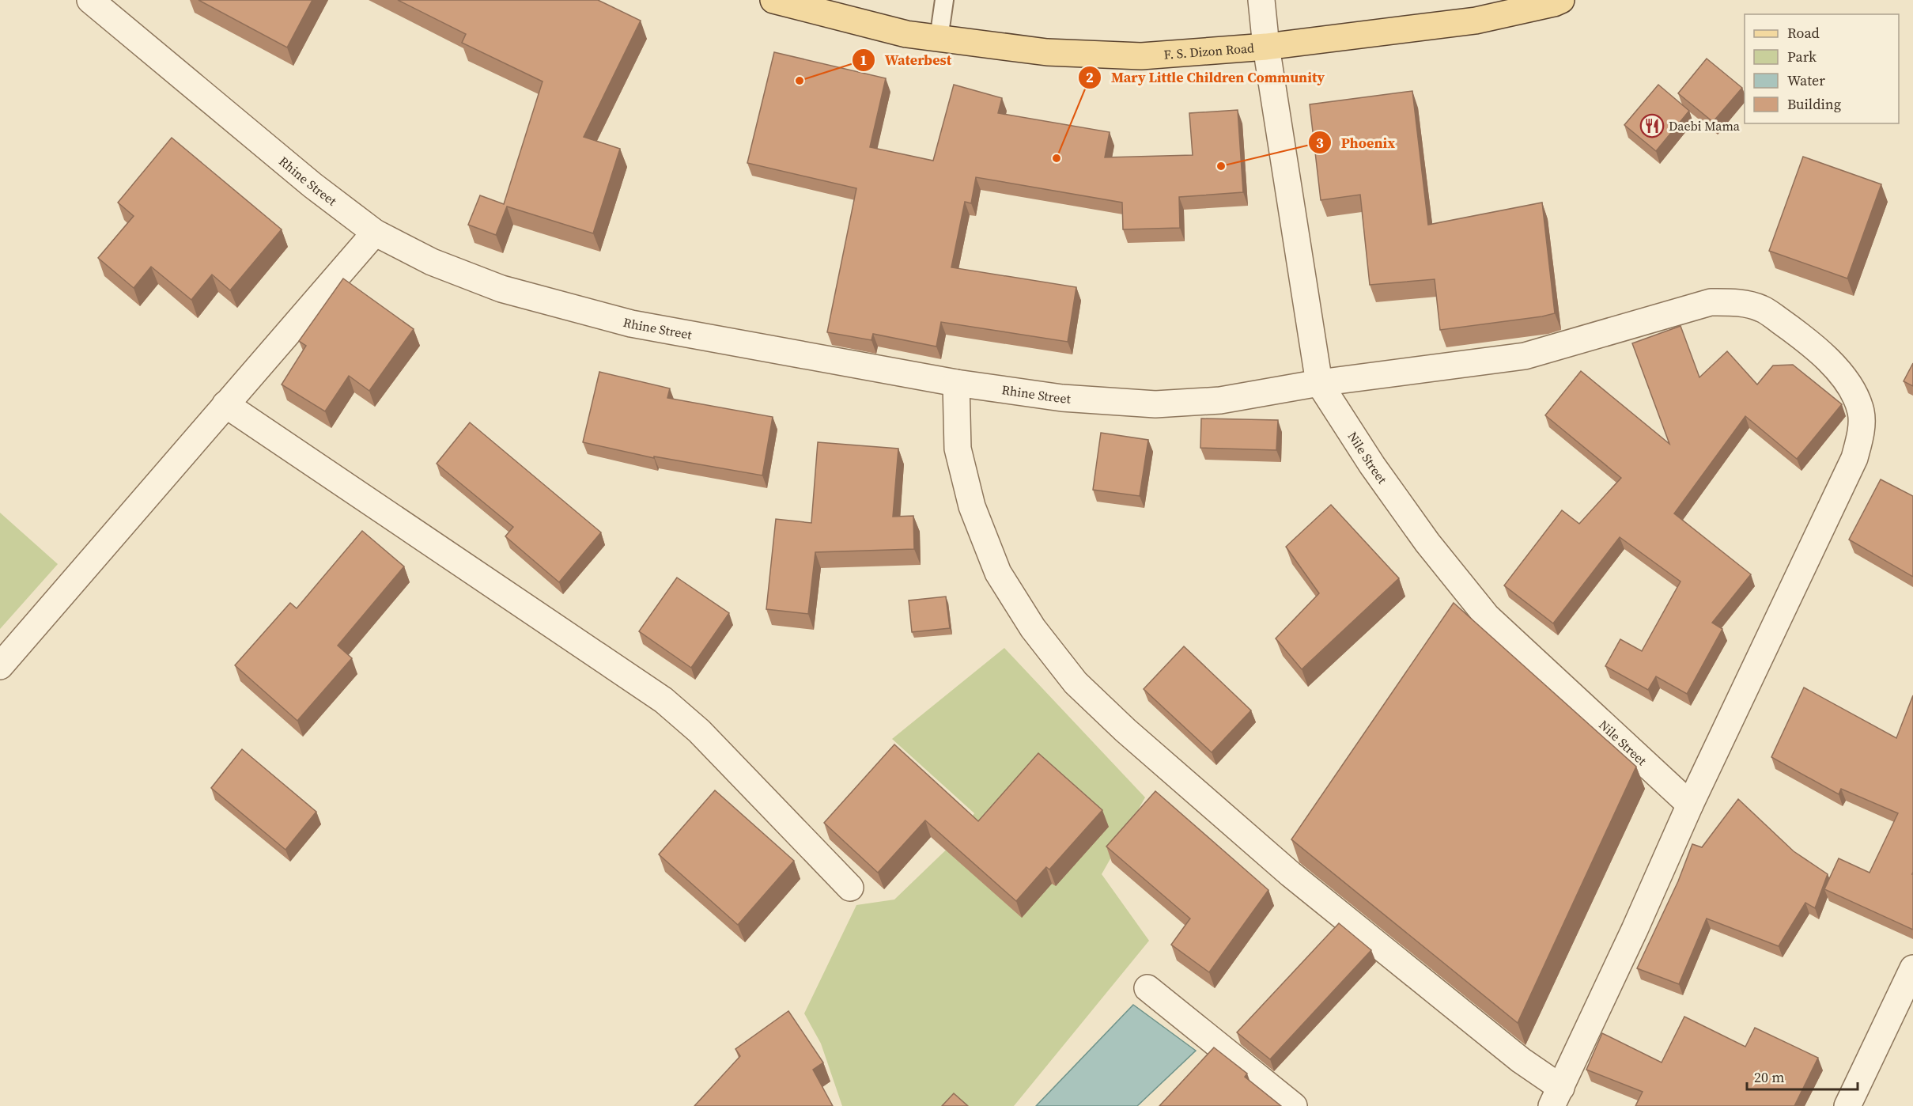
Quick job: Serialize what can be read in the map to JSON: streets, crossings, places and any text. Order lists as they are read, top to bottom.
{
  "streets": {
    "main road": ["F. S. Dizon Road"],
    "street": ["Rhine Street", "Nile Street"]
  },
  "crossings": [
    ["F. S. Dizon Road", "Nile Street"],
    ["Rhine Street", "Nile Street"]
  ],
  "places": {
    "other": ["Waterbest", "Mary Little Children Community", "Phoenix"],
    "restaurant": ["Daebi Mama"]
  },
  "legend": [
    "Road",
    "Park",
    "Water",
    "Building"
  ],
  "scale_bar": "20 m"
}
